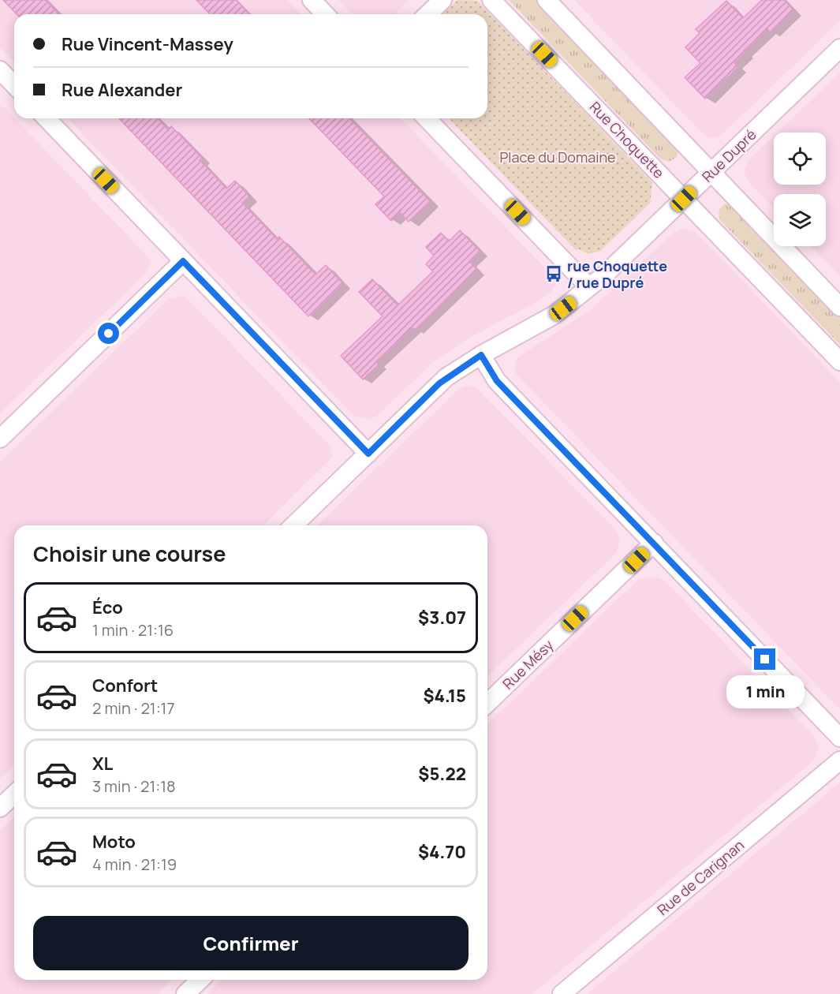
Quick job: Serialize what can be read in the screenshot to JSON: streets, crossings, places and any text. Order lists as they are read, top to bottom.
{
  "streets": {
    "street": [
      "Rue Choquette",
      "Rue Dupré",
      "Rue Mésy",
      "Rue de Carignan"
    ]
  },
  "crossings": [
    ["Rue Choquette", "Rue Dupré"]
  ],
  "parks": ["Place du Domaine"],
  "places": {
    "bus stop": ["rue Choquette / rue Dupré"]
  },
  "page": {
    "banner": ["Rue Vincent-Massey", "Rue Alexander"],
    "heading": "Choisir une course",
    "list": [
      {
        "name": "Éco",
        "note": "1 min · 21:16",
        "value": "$3.07"
      },
      {
        "name": "Confort",
        "note": "2 min · 21:17",
        "value": "$4.15"
      },
      {
        "name": "XL",
        "note": "3 min · 21:18",
        "value": "$5.22"
      },
      {
        "name": "Moto",
        "note": "4 min · 21:19",
        "value": "$4.70"
      }
    ],
    "bubble": "1 min",
    "buttons": "Confirmer"
  }
}
